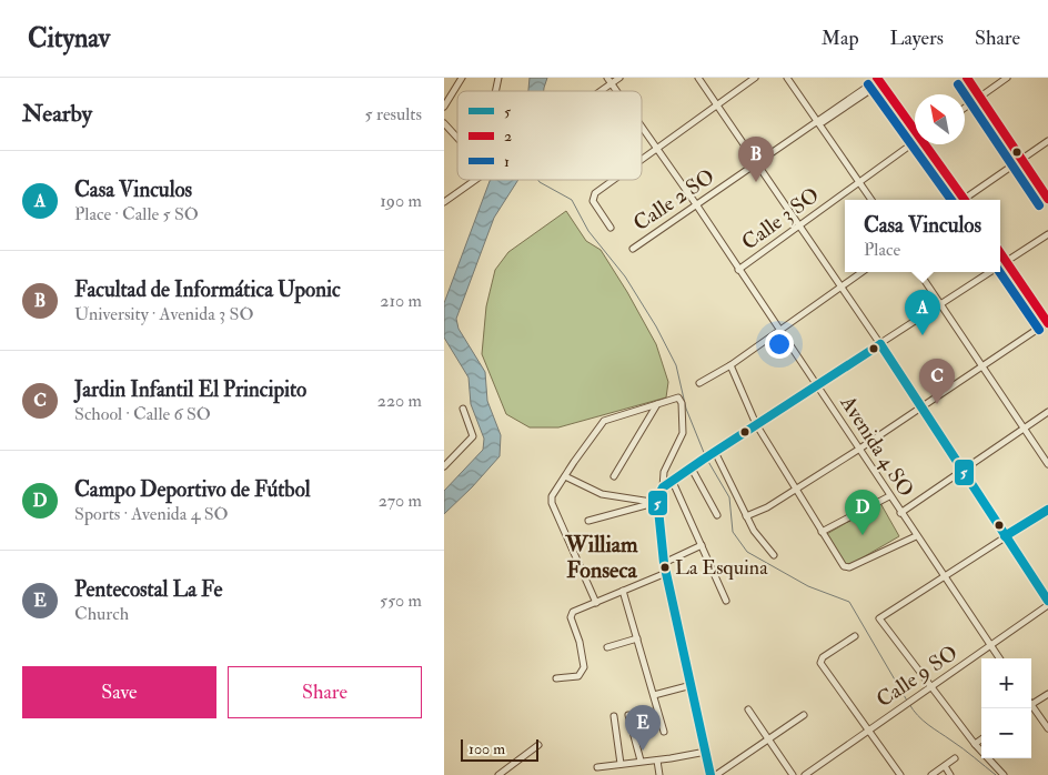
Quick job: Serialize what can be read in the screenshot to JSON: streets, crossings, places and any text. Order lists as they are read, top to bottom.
{
  "streets": {
    "street": [
      "Calle 2 SO",
      "Calle 3 SO",
      "Avenida 4 SO",
      "Calle 9 SO"
    ]
  },
  "crossings": [
    ["Calle 2 SO", "Avenida 4 SO"],
    ["Calle 3 SO", "Avenida 4 SO"],
    ["Avenida 4 SO", "Calle 9 SO"]
  ],
  "districts": ["William Fonseca"],
  "places": ["La Esquina"],
  "lines": ["transit line 2", "transit line 1", "transit line 5"],
  "legend": ["5", "2", "1"],
  "scale_bar": "100 m",
  "north": "top left",
  "page": {
    "header": "Citynav",
    "nav": ["Map", "Layers", "Share"],
    "heading": ["Nearby", "5 results"],
    "pins": [
      "B",
      "A",
      "C",
      "D",
      "E"
    ],
    "list": [
      {
        "mark": "A",
        "name": "Casa Vinculos",
        "note": "Place · Calle 5 SO",
        "value": "190 m"
      },
      {
        "mark": "B",
        "name": "Facultad de Informática Uponic",
        "note": "University · Avenida 3 SO",
        "value": "210 m"
      },
      {
        "mark": "C",
        "name": "Jardin Infantil El Principito",
        "note": "School · Calle 6 SO",
        "value": "220 m"
      },
      {
        "mark": "D",
        "name": "Campo Deportivo de Fútbol",
        "note": "Sports · Avenida 4 SO",
        "value": "270 m"
      },
      {
        "mark": "E",
        "name": "Pentecostal La Fe",
        "note": "Church",
        "value": "550 m"
      }
    ],
    "popup": ["Casa Vinculos", "Place"],
    "buttons": ["Save", "Share"],
    "map_buttons": ["+", "−"],
    "scale": "100 m"
  }
}
